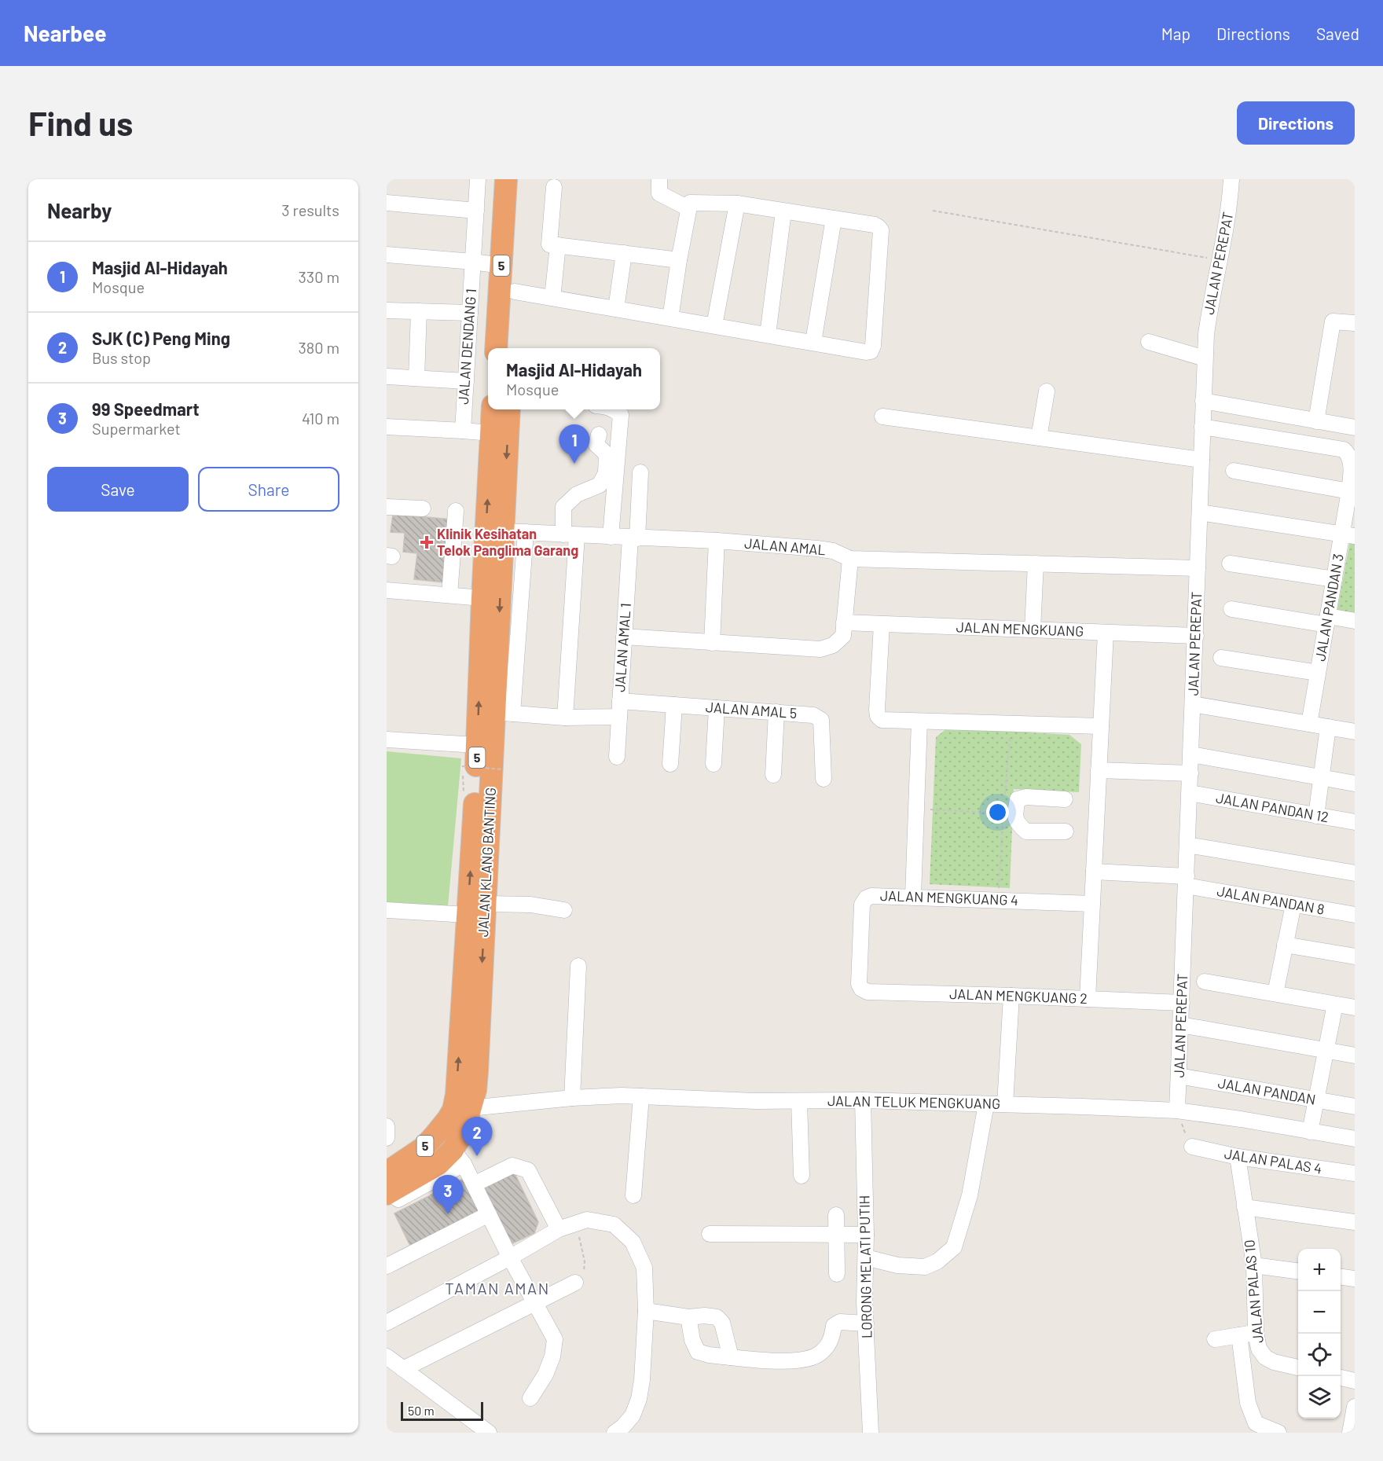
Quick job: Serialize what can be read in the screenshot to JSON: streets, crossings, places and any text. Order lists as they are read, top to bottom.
{
  "streets": {
    "highway": ["5", "JALAN KLANG BANTING"],
    "street": [
      "JALAN PEREPAT",
      "JALAN DENDANG 1",
      "JALAN AMAL",
      "JALAN PANDAN 3",
      "JALAN MENGKUANG",
      "JALAN AMAL 1",
      "JALAN AMAL 5",
      "JALAN PANDAN 12",
      "JALAN MENGKUANG 4",
      "JALAN PANDAN 8",
      "JALAN MENGKUANG 2",
      "JALAN PANDAN",
      "JALAN TELUK MENGKUANG",
      "JALAN PALAS 4",
      "LORONG MELATI PUTIH",
      "JALAN PALAS 10"
    ]
  },
  "crossings": [
    ["JALAN PEREPAT", "JALAN AMAL"],
    ["JALAN PEREPAT", "JALAN PANDAN 3"],
    ["JALAN PEREPAT", "JALAN MENGKUANG"],
    ["JALAN PEREPAT", "JALAN PANDAN 12"],
    ["JALAN PEREPAT", "JALAN PANDAN 8"],
    ["JALAN PEREPAT", "JALAN MENGKUANG 2"],
    ["JALAN PEREPAT", "JALAN PANDAN"],
    ["JALAN PEREPAT", "JALAN TELUK MENGKUANG"],
    ["JALAN AMAL", "JALAN AMAL 1"],
    ["JALAN AMAL", "JALAN KLANG BANTING"],
    ["JALAN AMAL 1", "JALAN AMAL 5"],
    ["JALAN KLANG BANTING", "JALAN TELUK MENGKUANG"],
    ["JALAN MENGKUANG 4", "JALAN MENGKUANG 2"],
    ["JALAN TELUK MENGKUANG", "LORONG MELATI PUTIH"],
    ["JALAN PALAS 4", "JALAN PALAS 10"]
  ],
  "districts": ["TAMAN AMAN"],
  "places": {
    "health": ["Klinik Kesihatan Telok Panglima Garang"]
  },
  "scale_bar": "50 m",
  "page": {
    "header": "Nearbee",
    "nav": ["Map", "Directions", "Saved"],
    "buttons": [
      "Directions",
      ["Save", "Share"]
    ],
    "title": "Find us",
    "heading": ["Nearby", "3 results"],
    "list": [
      {
        "mark": "1",
        "name": "Masjid Al-Hidayah",
        "note": "Mosque",
        "value": "330 m"
      },
      {
        "mark": "2",
        "name": "SJK (C) Peng Ming",
        "note": "Bus stop",
        "value": "380 m"
      },
      {
        "mark": "3",
        "name": "99 Speedmart",
        "note": "Supermarket",
        "value": "410 m"
      }
    ],
    "popup": ["Masjid Al-Hidayah", "Mosque"],
    "pins": ["1", "2", "3"],
    "map_buttons": ["+", "−"],
    "scale": "50 m"
  }
}
